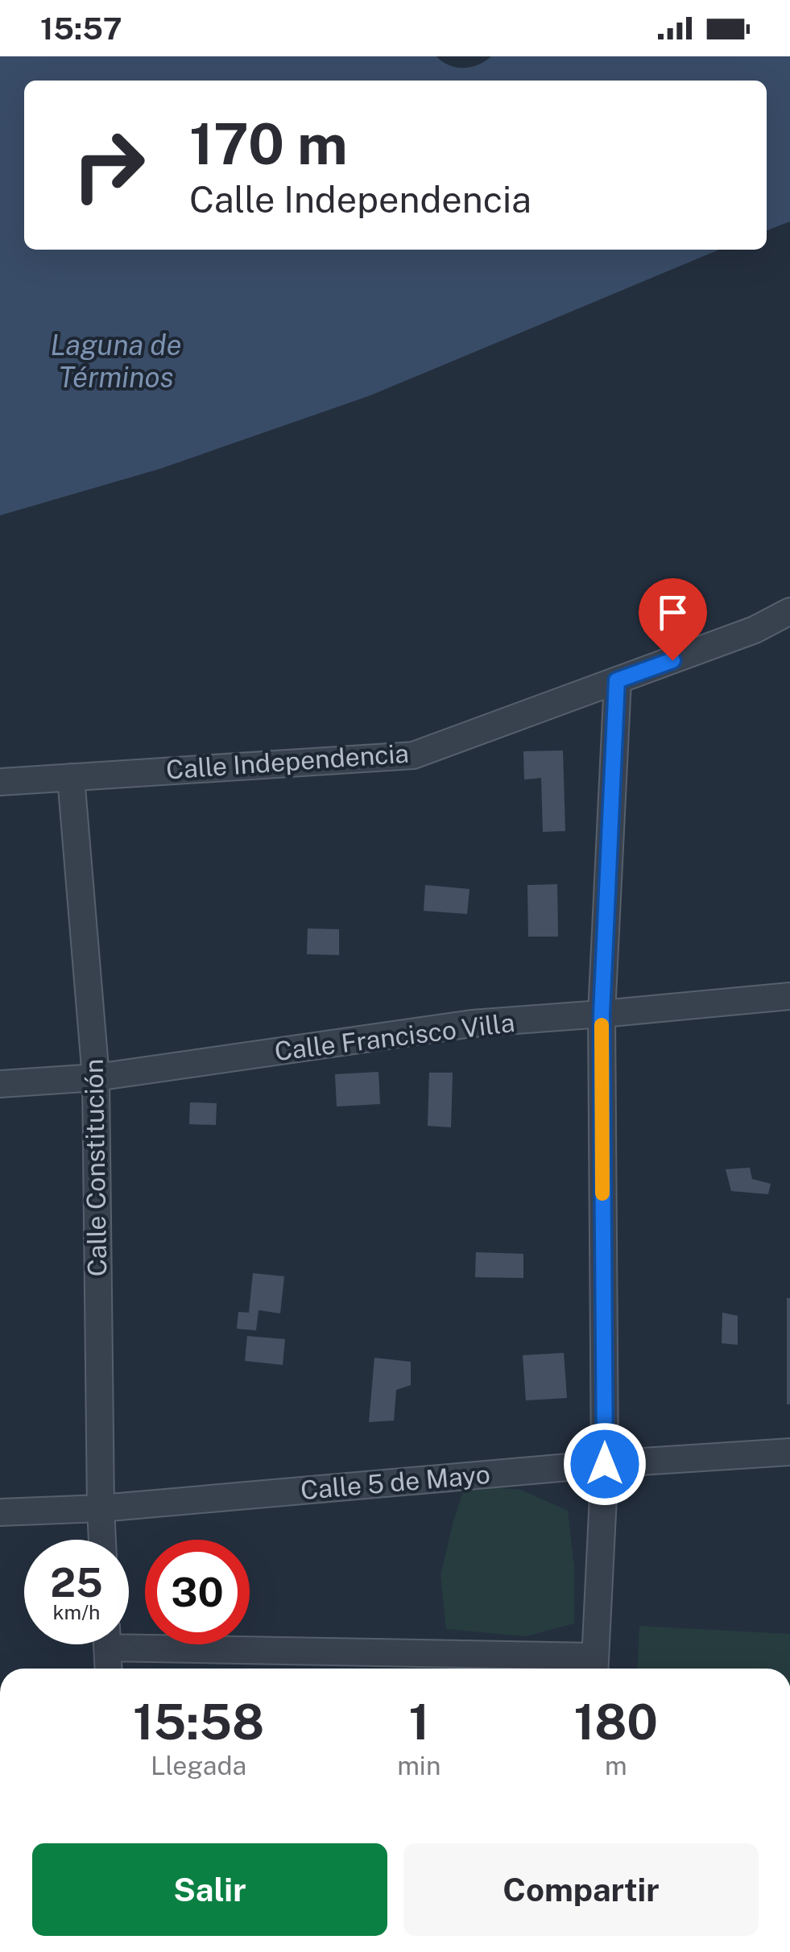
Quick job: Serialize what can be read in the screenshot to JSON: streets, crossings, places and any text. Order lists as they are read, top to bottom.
{
  "streets": {
    "street": [
      "Calle Independencia",
      "Calle Francisco Villa",
      "Calle Constitución",
      "Calle 5 de Mayo"
    ]
  },
  "crossings": [
    ["Calle Independencia", "Calle Constitución"],
    ["Calle Francisco Villa", "Calle Constitución"],
    ["Calle Constitución", "Calle 5 de Mayo"]
  ],
  "water": ["Laguna de Términos"],
  "page": {
    "status": "15:57",
    "turn": ["170 m", "Calle Independencia"],
    "speed": "25 km/h",
    "limit": "30",
    "eta": [
      "15:58",
      "Llegada",
      "1",
      "min",
      "180",
      "m"
    ],
    "buttons": ["Salir", "Compartir"]
  }
}
